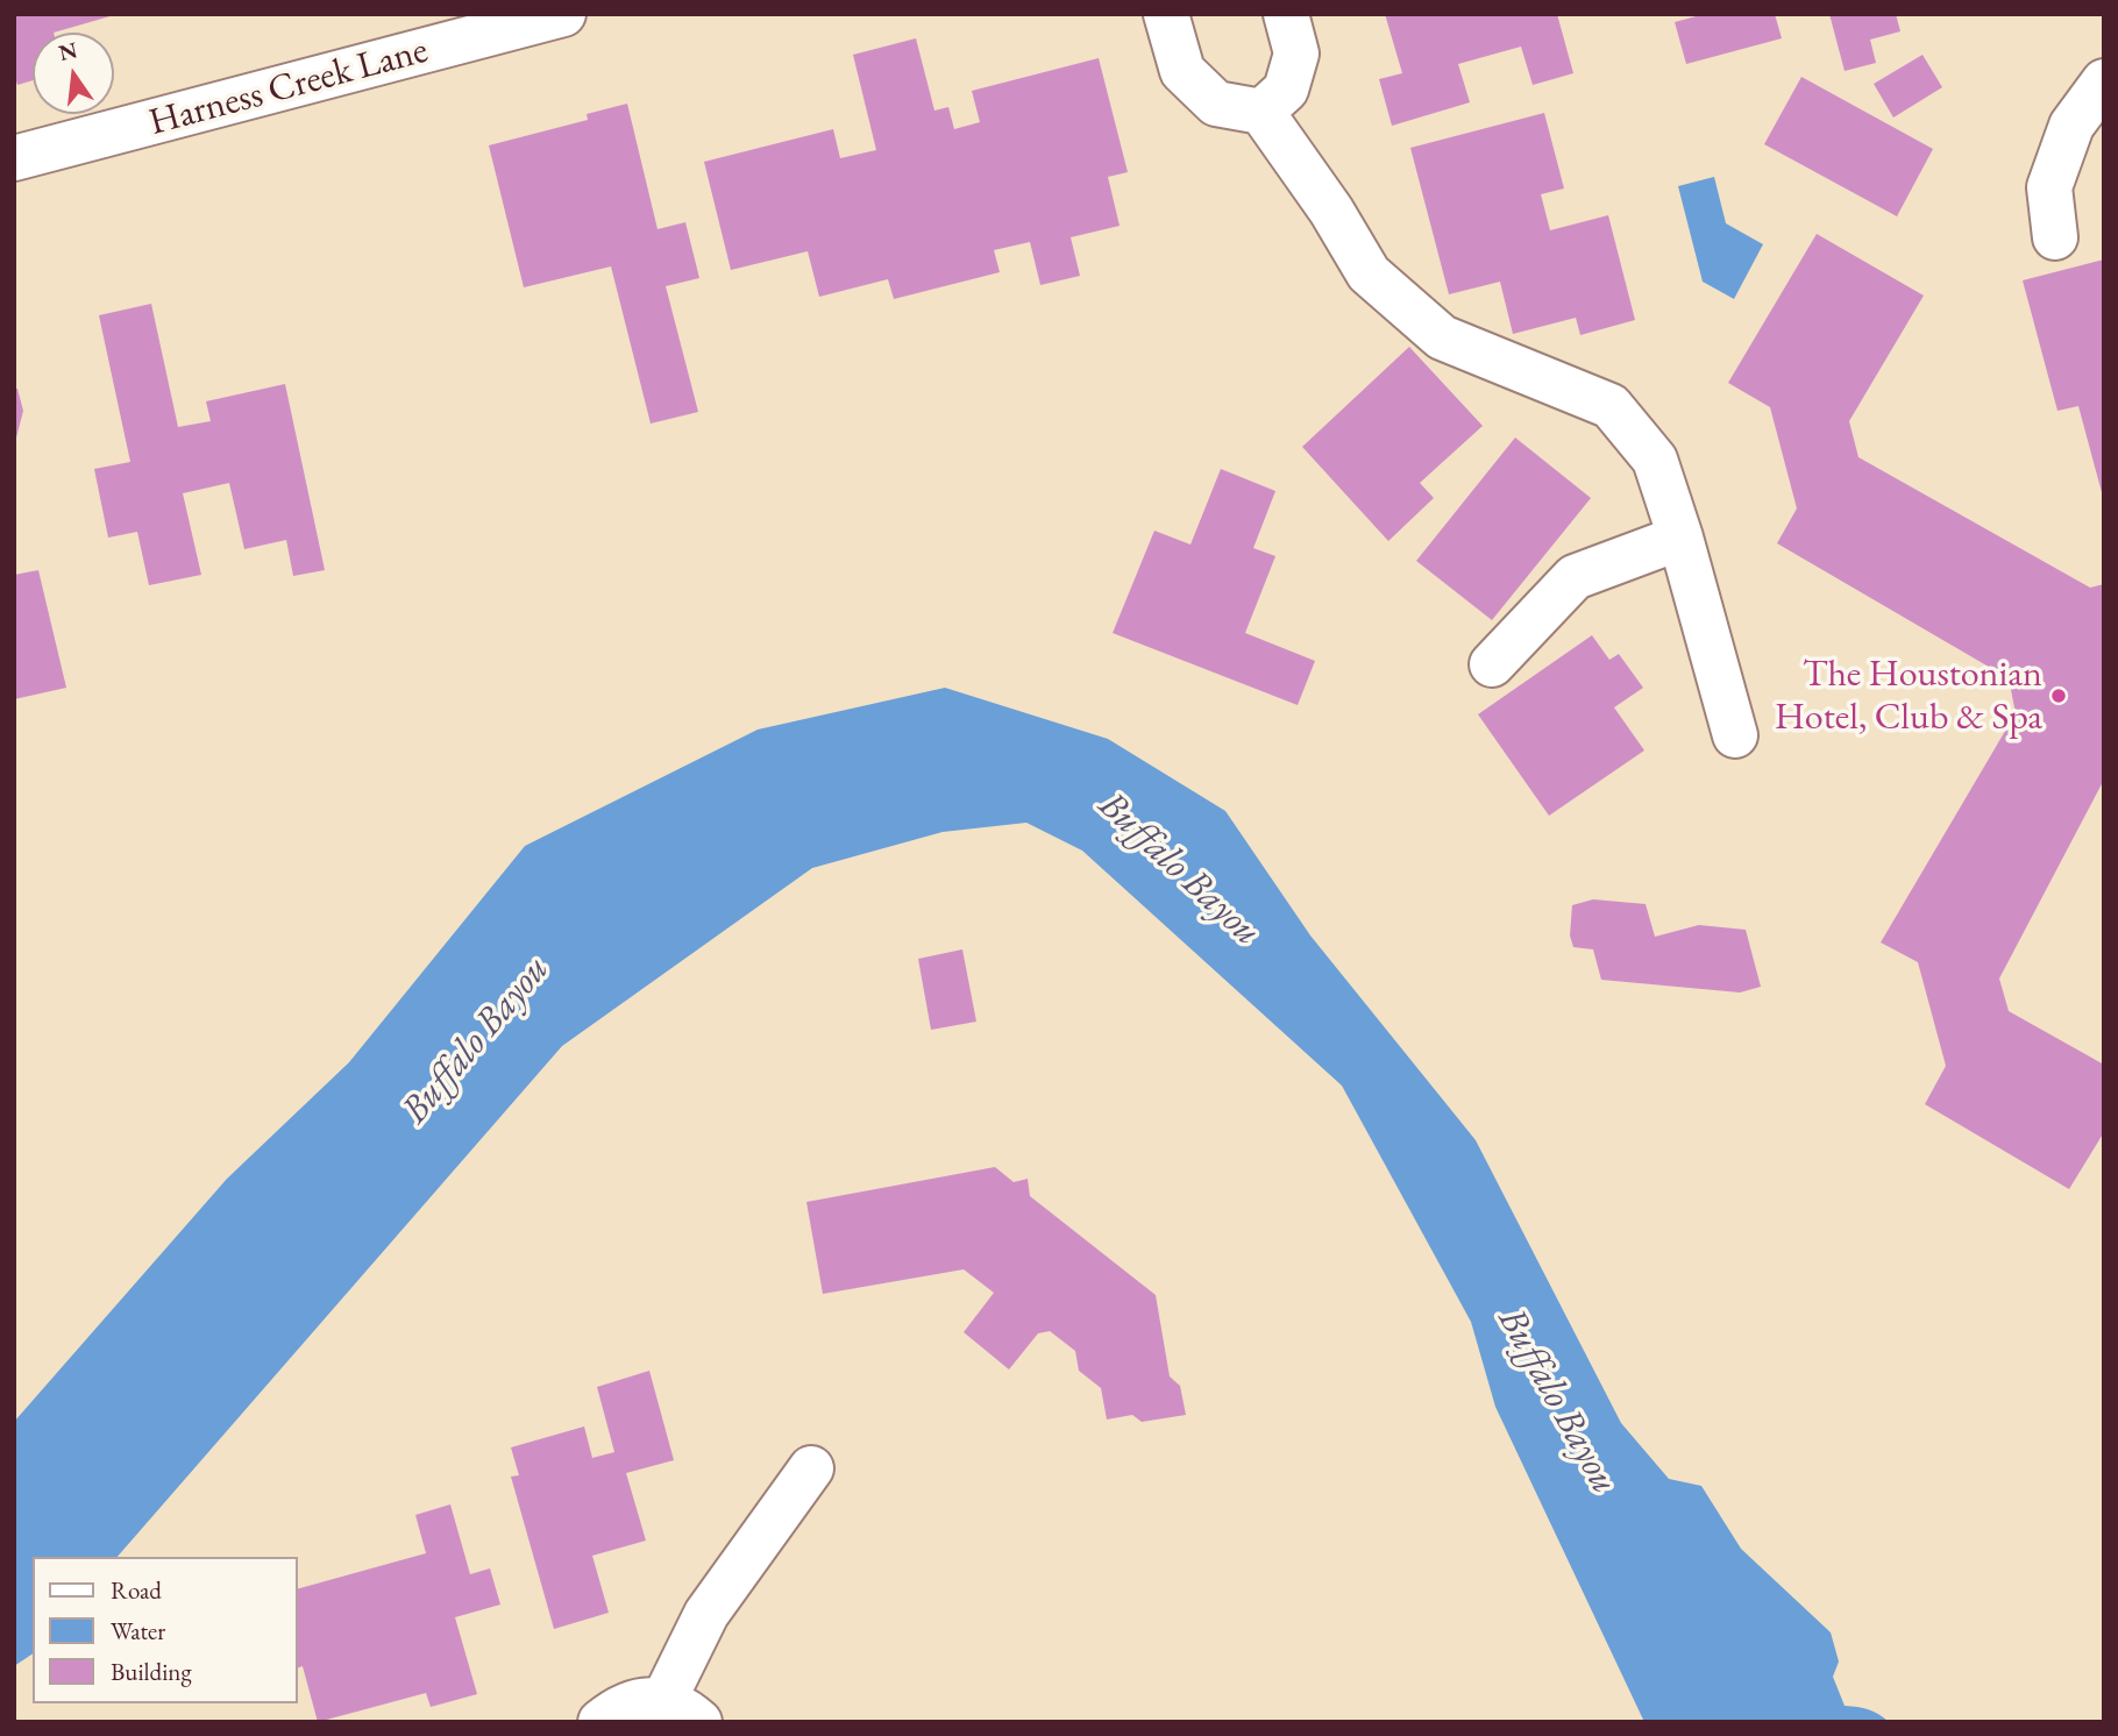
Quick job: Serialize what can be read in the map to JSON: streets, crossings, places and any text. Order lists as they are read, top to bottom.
{
  "streets": {
    "street": ["Harness Creek Lane"]
  },
  "water": ["Buffalo Bayou"],
  "places": ["The Houstonian Hotel, Club & Spa"],
  "legend": ["Road", "Water", "Building"],
  "north": "top"
}
